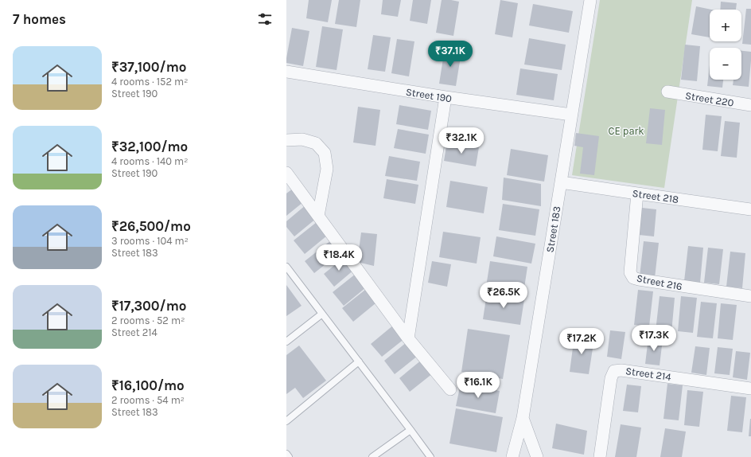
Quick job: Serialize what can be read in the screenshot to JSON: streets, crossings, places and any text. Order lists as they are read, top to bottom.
{
  "streets": {
    "street": [
      "Street 190",
      "Street 220",
      "Street 218",
      "Street 183",
      "Street 216",
      "Street 214"
    ]
  },
  "crossings": [
    ["Street 190", "Street 183"],
    ["Street 218", "Street 183"],
    ["Street 218", "Street 216"]
  ],
  "parks": ["CE park"],
  "page": {
    "heading": "7 homes",
    "map_buttons": ["+", "−"],
    "list": [
      {
        "name": "₹37,100/mo",
        "note": "4 rooms · 152 m² · Street 190"
      },
      {
        "name": "₹32,100/mo",
        "note": "4 rooms · 140 m² · Street 190"
      },
      {
        "name": "₹26,500/mo",
        "note": "3 rooms · 104 m² · Street 183"
      },
      {
        "name": "₹17,300/mo",
        "note": "2 rooms · 52 m² · Street 214"
      },
      {
        "name": "₹16,100/mo",
        "note": "2 rooms · 54 m² · Street 183"
      }
    ],
    "price": [
      "₹37.1K",
      "₹32.1K",
      "₹18.4K",
      "₹26.5K",
      "₹17.3K",
      "₹17.2K",
      "₹16.1K"
    ]
  }
}
